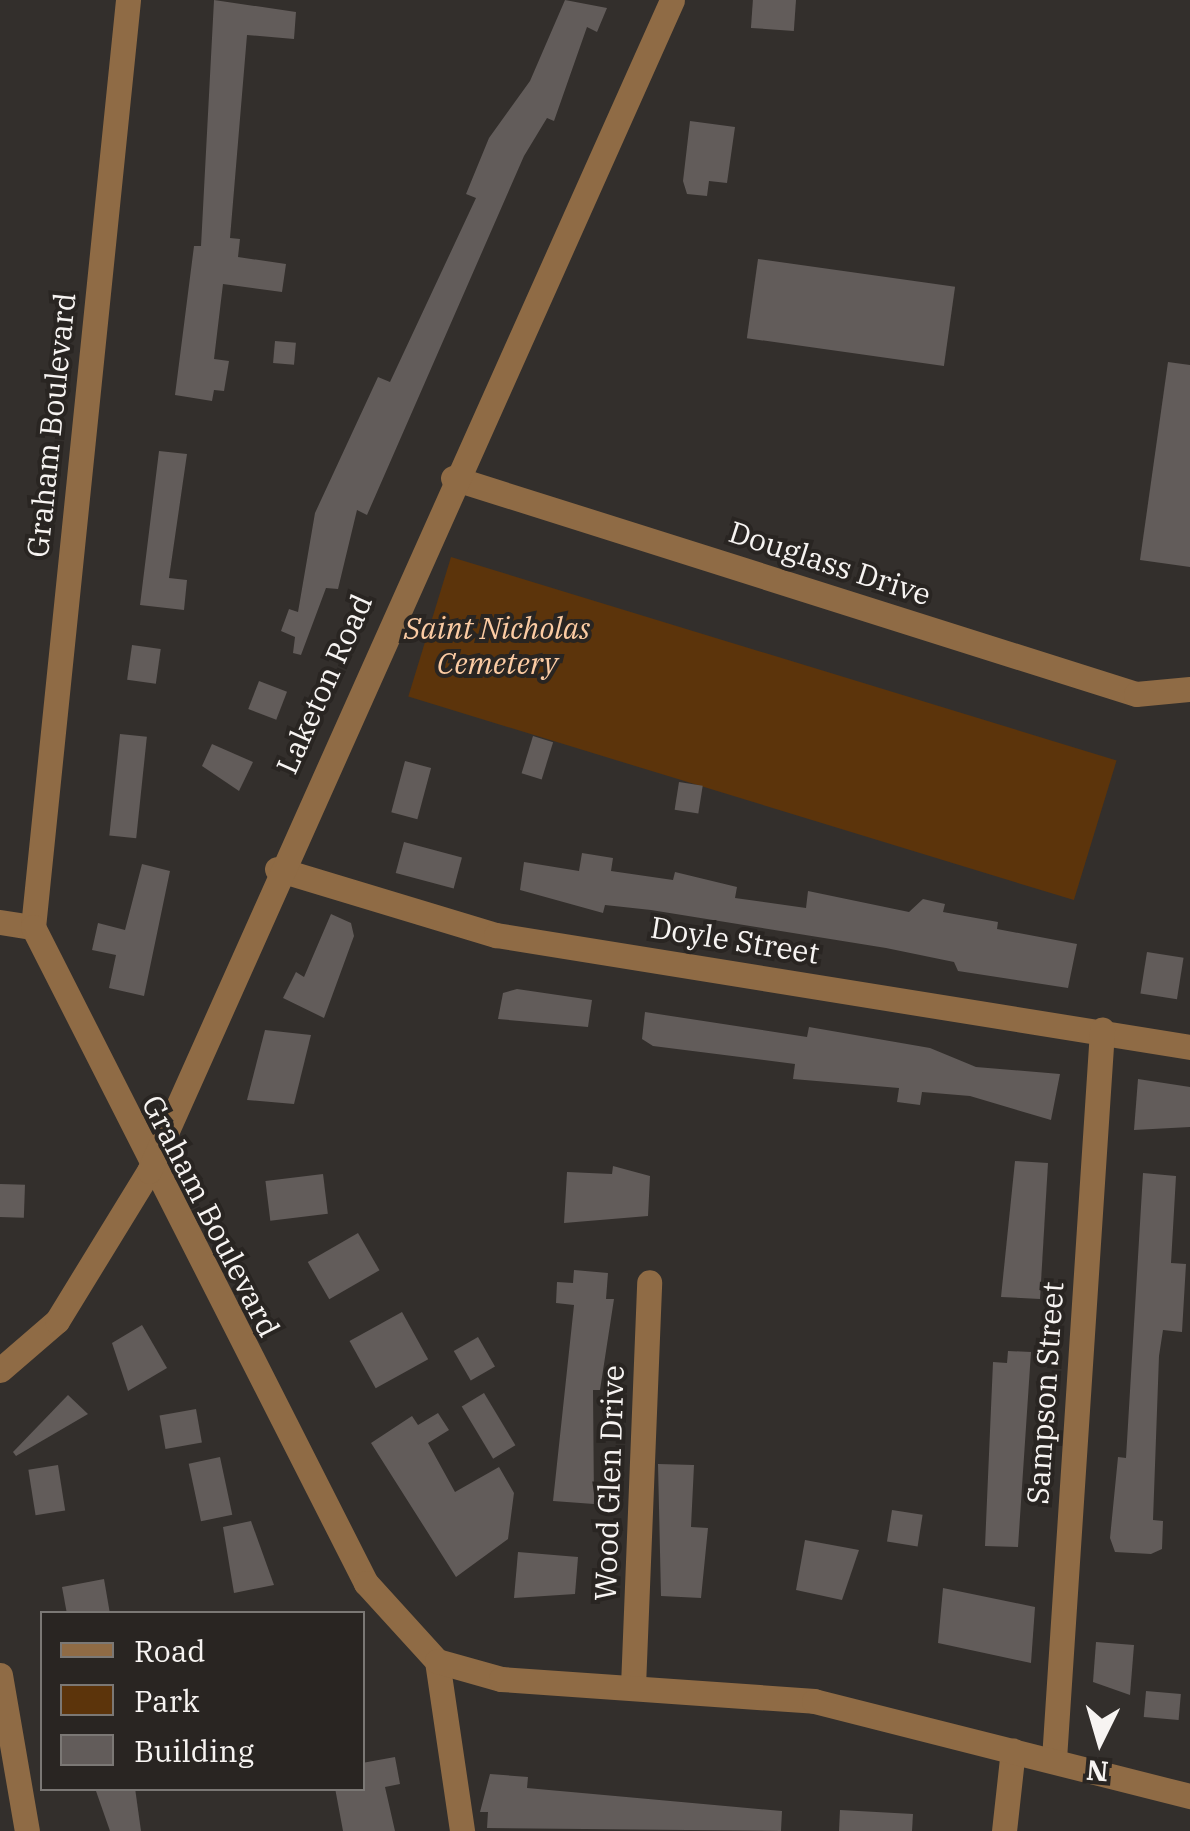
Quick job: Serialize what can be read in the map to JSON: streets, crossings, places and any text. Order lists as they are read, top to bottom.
{
  "streets": {
    "street": [
      "Graham Boulevard",
      "Douglass Drive",
      "Laketon Road",
      "Doyle Street",
      "Sampson Street",
      "Wood Glen Drive"
    ]
  },
  "crossings": [
    ["Graham Boulevard", "Laketon Road"],
    ["Douglass Drive", "Laketon Road"],
    ["Laketon Road", "Doyle Street"],
    ["Doyle Street", "Sampson Street"]
  ],
  "parks": ["Saint Nicholas Cemetery"],
  "legend": ["Road", "Park", "Building"],
  "north": "bottom"
}
